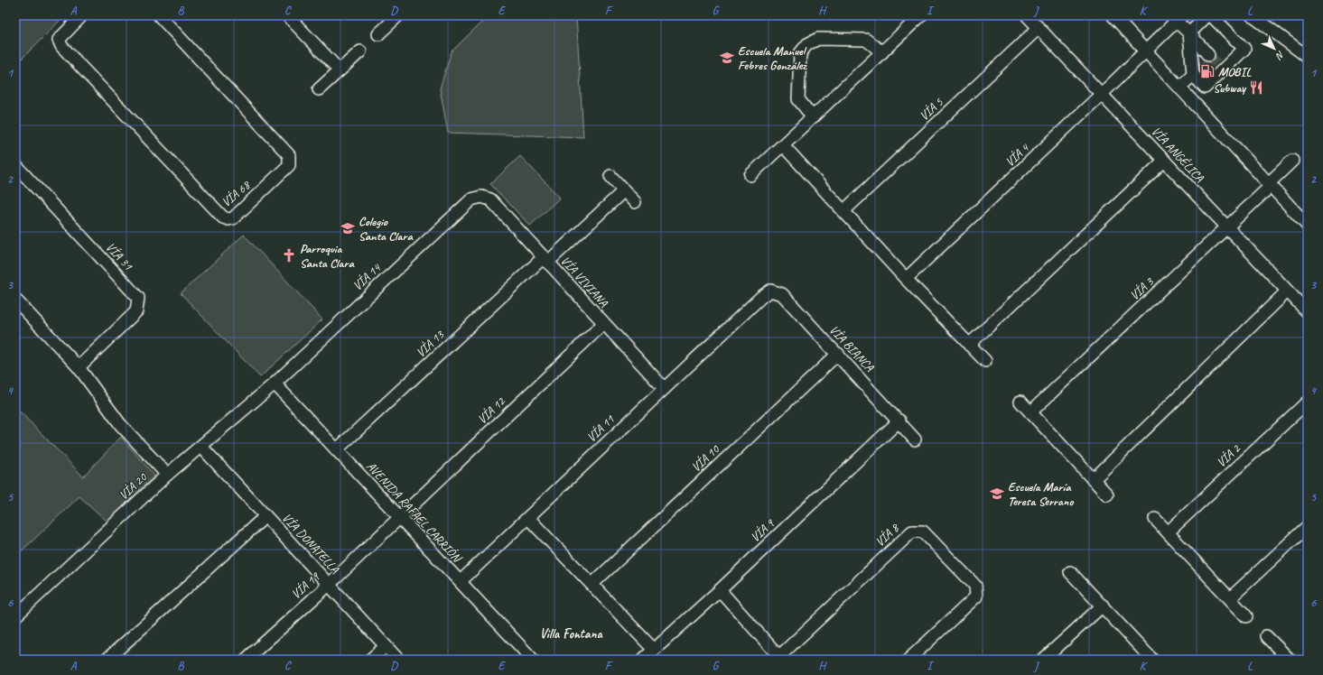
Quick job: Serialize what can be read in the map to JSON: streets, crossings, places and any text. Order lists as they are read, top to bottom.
{
  "streets": {
    "street": [
      "VÍA 5",
      "VÍA ANGÉLICA",
      "VÍA 4",
      "VÍA 68",
      "VÍA 31",
      "VÍA 14",
      "VÍA VIVIANA",
      "VÍA 3",
      "VÍA 13",
      "VÍA BIANCA",
      "VÍA 12",
      "VÍA 11",
      "VÍA 2",
      "VÍA 10",
      "VÍA 20",
      "AVENIDA RAFAEL CARRIÓN",
      "VÍA 9",
      "VÍA 8",
      "VÍA DONATELLA",
      "VÍA 19"
    ]
  },
  "crossings": [
    ["VÍA 5", "VÍA ANGÉLICA"],
    ["VÍA ANGÉLICA", "VÍA 4"],
    ["VÍA ANGÉLICA", "VÍA 3"],
    ["VÍA 14", "VÍA VIVIANA"],
    ["VÍA 14", "VÍA 20"],
    ["VÍA 14", "AVENIDA RAFAEL CARRIÓN"],
    ["VÍA VIVIANA", "VÍA 13"],
    ["VÍA VIVIANA", "VÍA 12"],
    ["VÍA VIVIANA", "VÍA 11"],
    ["VÍA 13", "AVENIDA RAFAEL CARRIÓN"],
    ["VÍA BIANCA", "VÍA 11"],
    ["VÍA BIANCA", "VÍA 10"],
    ["VÍA BIANCA", "VÍA 9"],
    ["VÍA 12", "AVENIDA RAFAEL CARRIÓN"],
    ["VÍA 12", "VÍA 19"],
    ["VÍA 11", "AVENIDA RAFAEL CARRIÓN"],
    ["VÍA 20", "AVENIDA RAFAEL CARRIÓN"],
    ["VÍA 20", "VÍA DONATELLA"],
    ["AVENIDA RAFAEL CARRIÓN", "VÍA 19"],
    ["VÍA DONATELLA", "VÍA 19"]
  ],
  "districts": ["Villa Fontana"],
  "places": {
    "school or university": ["Escuela Manuel Febres González", "Colegio Santa Clara", "Escuela María Teresa Serrano"],
    "fuel station": ["MOBIL"],
    "restaurant": ["Subway"],
    "church": ["Parroquia Santa Clara"]
  },
  "north": "bottom right",
  "grid": {
    "columns": [
      "A",
      "B",
      "C",
      "D",
      "E",
      "F",
      "G",
      "H",
      "I",
      "J",
      "K",
      "L"
    ],
    "rows": [
      "1",
      "2",
      "3",
      "4",
      "5",
      "6"
    ]
  }
}
